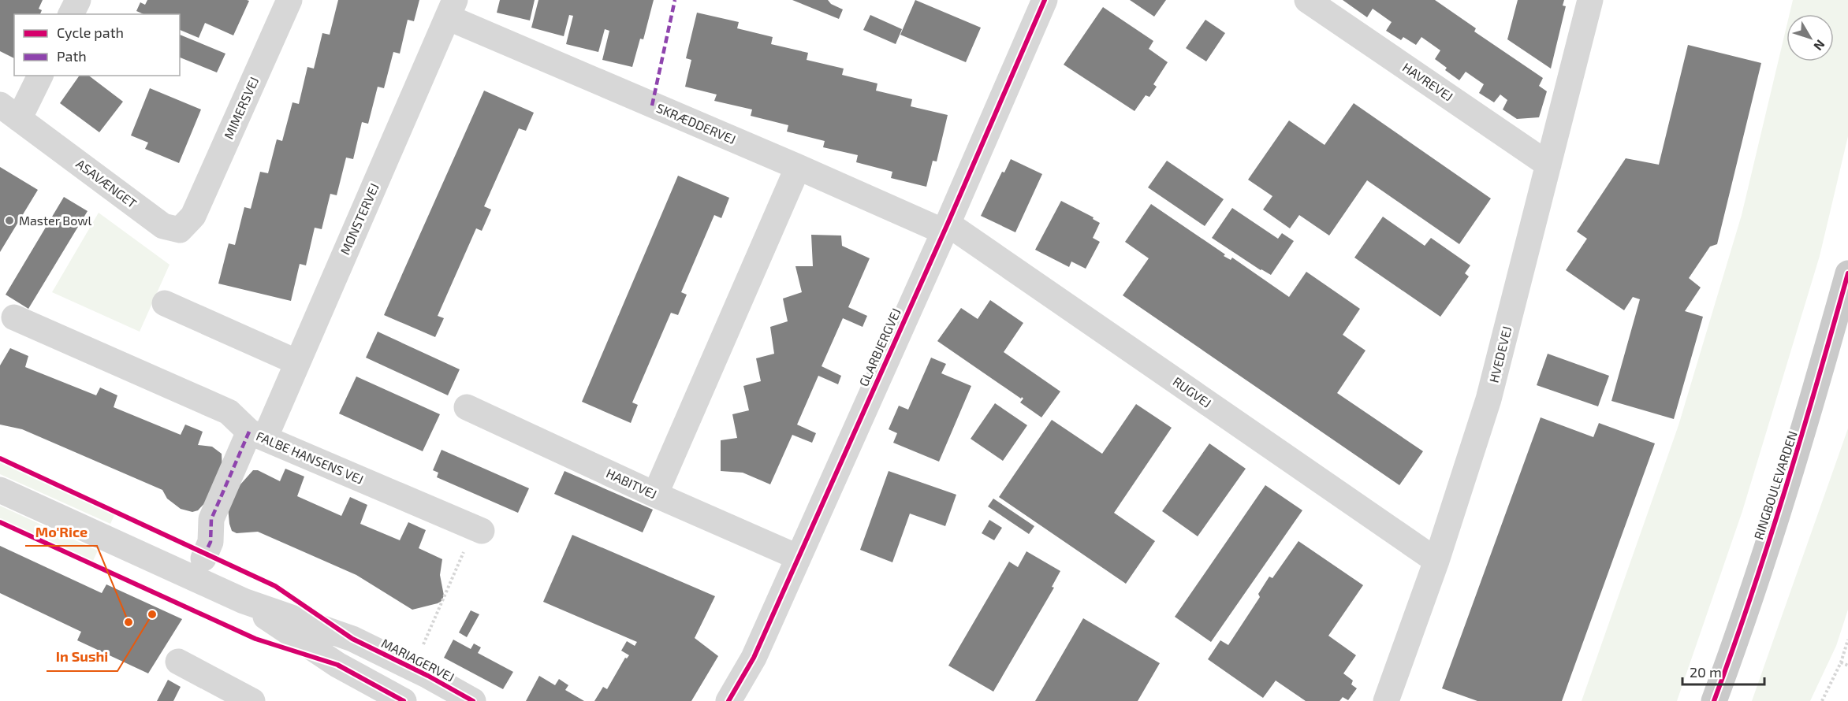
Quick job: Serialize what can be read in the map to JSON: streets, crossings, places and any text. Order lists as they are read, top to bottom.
{
  "streets": {
    "main road": ["RINGBOULEVARDEN"],
    "street": [
      "HAVREVEJ",
      "MIMERSVEJ",
      "SKRÆDDERVEJ",
      "ASAVÆNGET",
      "MØNSTERVEJ",
      "GLARBJERGVEJ",
      "HVEDEVEJ",
      "RUGVEJ",
      "FALBE HANSENS VEJ",
      "HABITVEJ",
      "MARIAGERVEJ"
    ]
  },
  "crossings": [
    ["HAVREVEJ", "HVEDEVEJ"],
    ["MIMERSVEJ", "ASAVÆNGET"],
    ["SKRÆDDERVEJ", "MØNSTERVEJ"],
    ["SKRÆDDERVEJ", "GLARBJERGVEJ"],
    ["SKRÆDDERVEJ", "RUGVEJ"],
    ["MØNSTERVEJ", "FALBE HANSENS VEJ"],
    ["GLARBJERGVEJ", "RUGVEJ"],
    ["GLARBJERGVEJ", "HABITVEJ"],
    ["HVEDEVEJ", "RUGVEJ"]
  ],
  "places": ["Master Bowl", "In Sushi", "Mo'Rice"],
  "legend": ["Cycle path", "Path"],
  "scale_bar": "20 m",
  "north": "bottom right"
}
